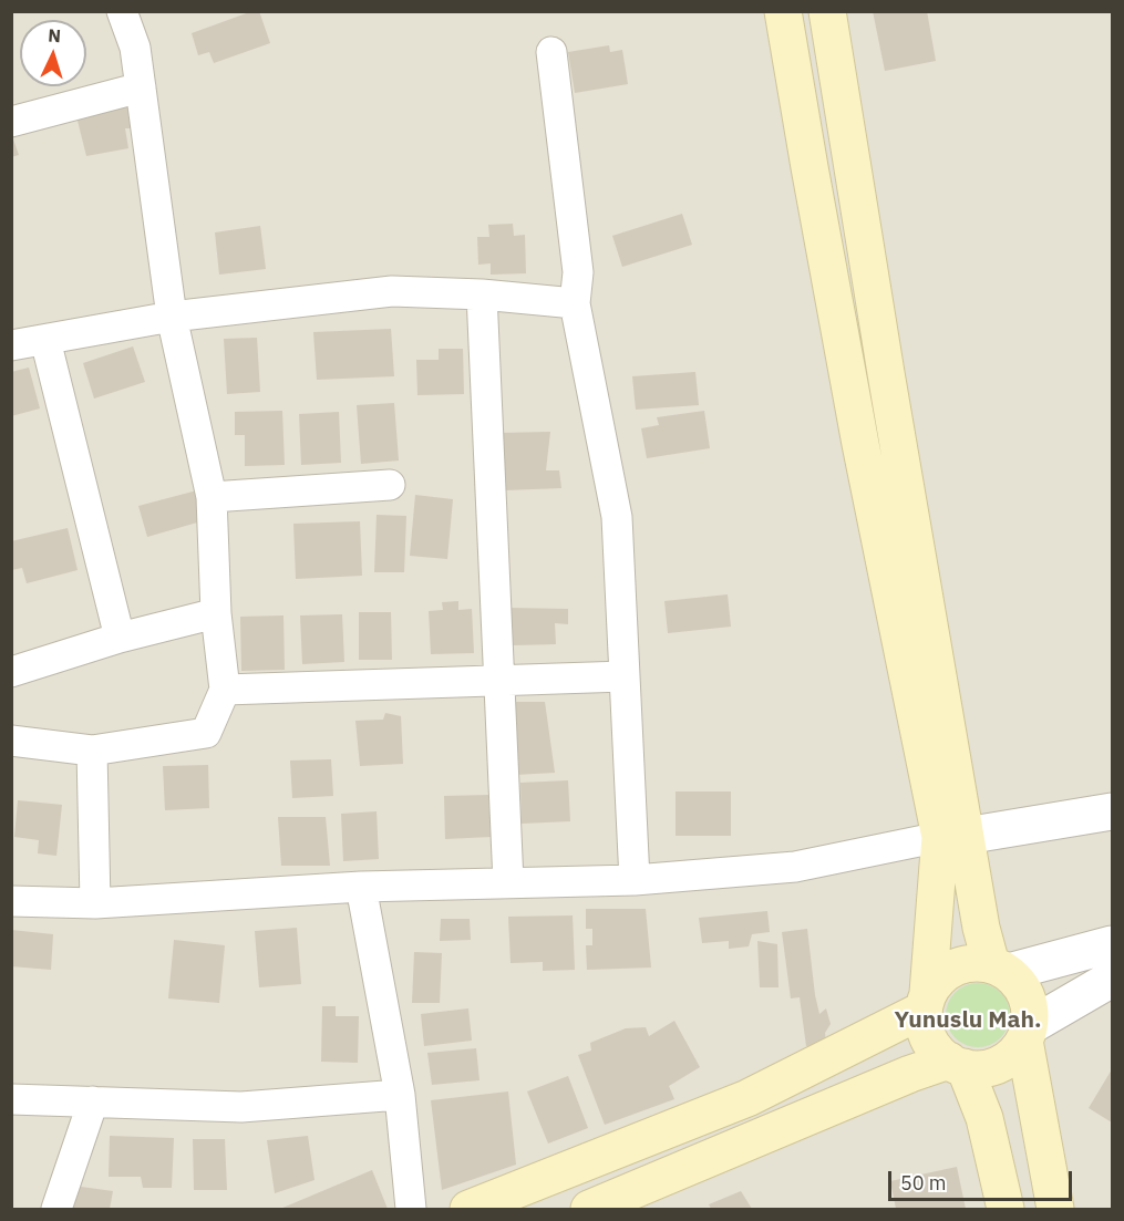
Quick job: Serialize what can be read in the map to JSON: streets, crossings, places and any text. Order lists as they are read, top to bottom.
{
  "districts": ["Yunuslu Mah."],
  "scale_bar": "50 m",
  "north": "top"
}
